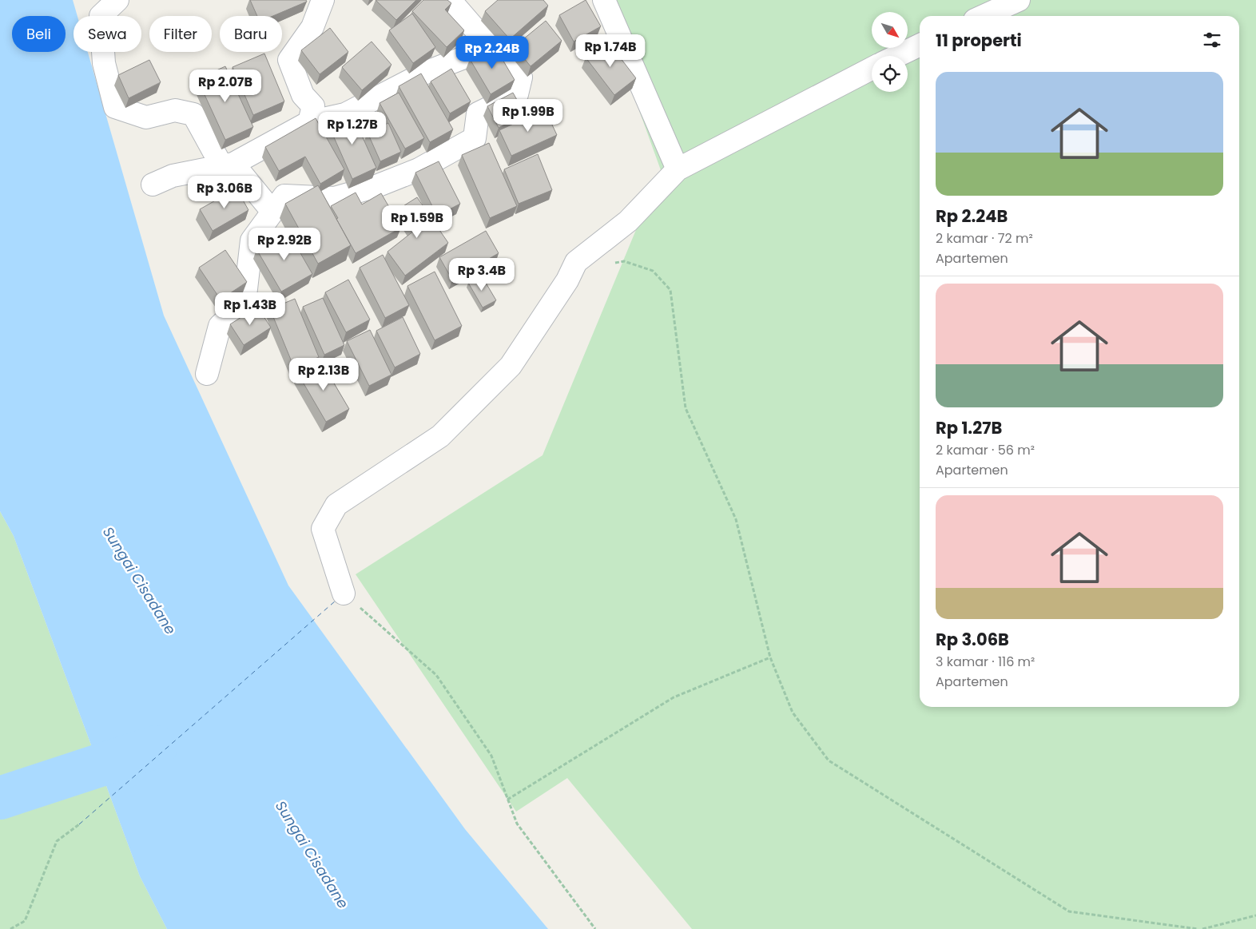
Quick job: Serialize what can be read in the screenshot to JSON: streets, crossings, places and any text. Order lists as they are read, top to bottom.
{
  "water": ["Sungai Cisadane"],
  "north": "bottom right",
  "page": {
    "chip": [
      "Beli",
      "Sewa",
      "Filter",
      "Baru"
    ],
    "heading": "11 properti",
    "price": [
      "Rp 1.74B",
      "Rp 2.24B",
      "Rp 2.07B",
      "Rp 1.99B",
      "Rp 1.27B",
      "Rp 3.06B",
      "Rp 1.59B",
      "Rp 2.92B",
      "Rp 3.4B",
      "Rp 1.43B",
      "Rp 2.13B"
    ],
    "list": [
      {
        "name": "Rp 2.24B",
        "note": "2 kamar · 72 m² · Apartemen"
      },
      {
        "name": "Rp 1.27B",
        "note": "2 kamar · 56 m² · Apartemen"
      },
      {
        "name": "Rp 3.06B",
        "note": "3 kamar · 116 m² · Apartemen"
      }
    ]
  }
}
